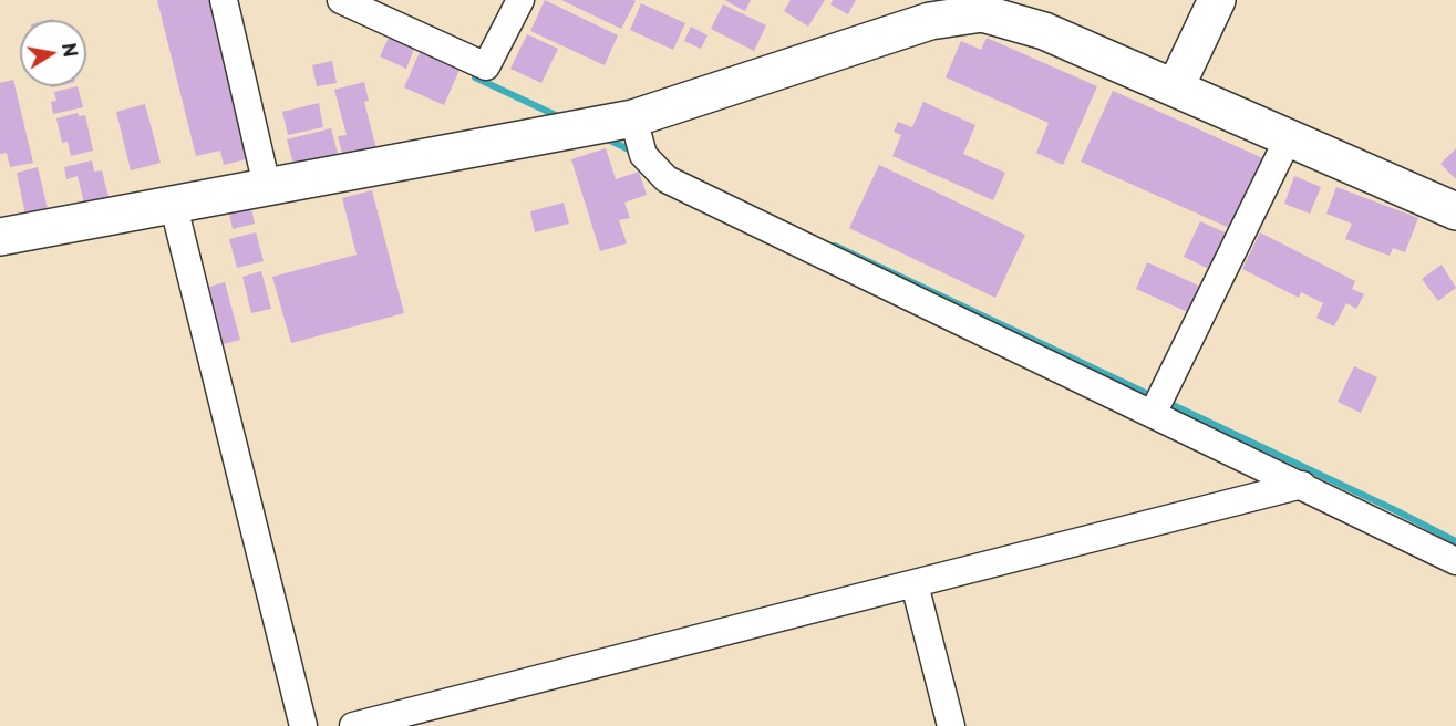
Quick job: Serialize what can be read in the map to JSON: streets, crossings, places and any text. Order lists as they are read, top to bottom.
{
  "north": "right"
}
